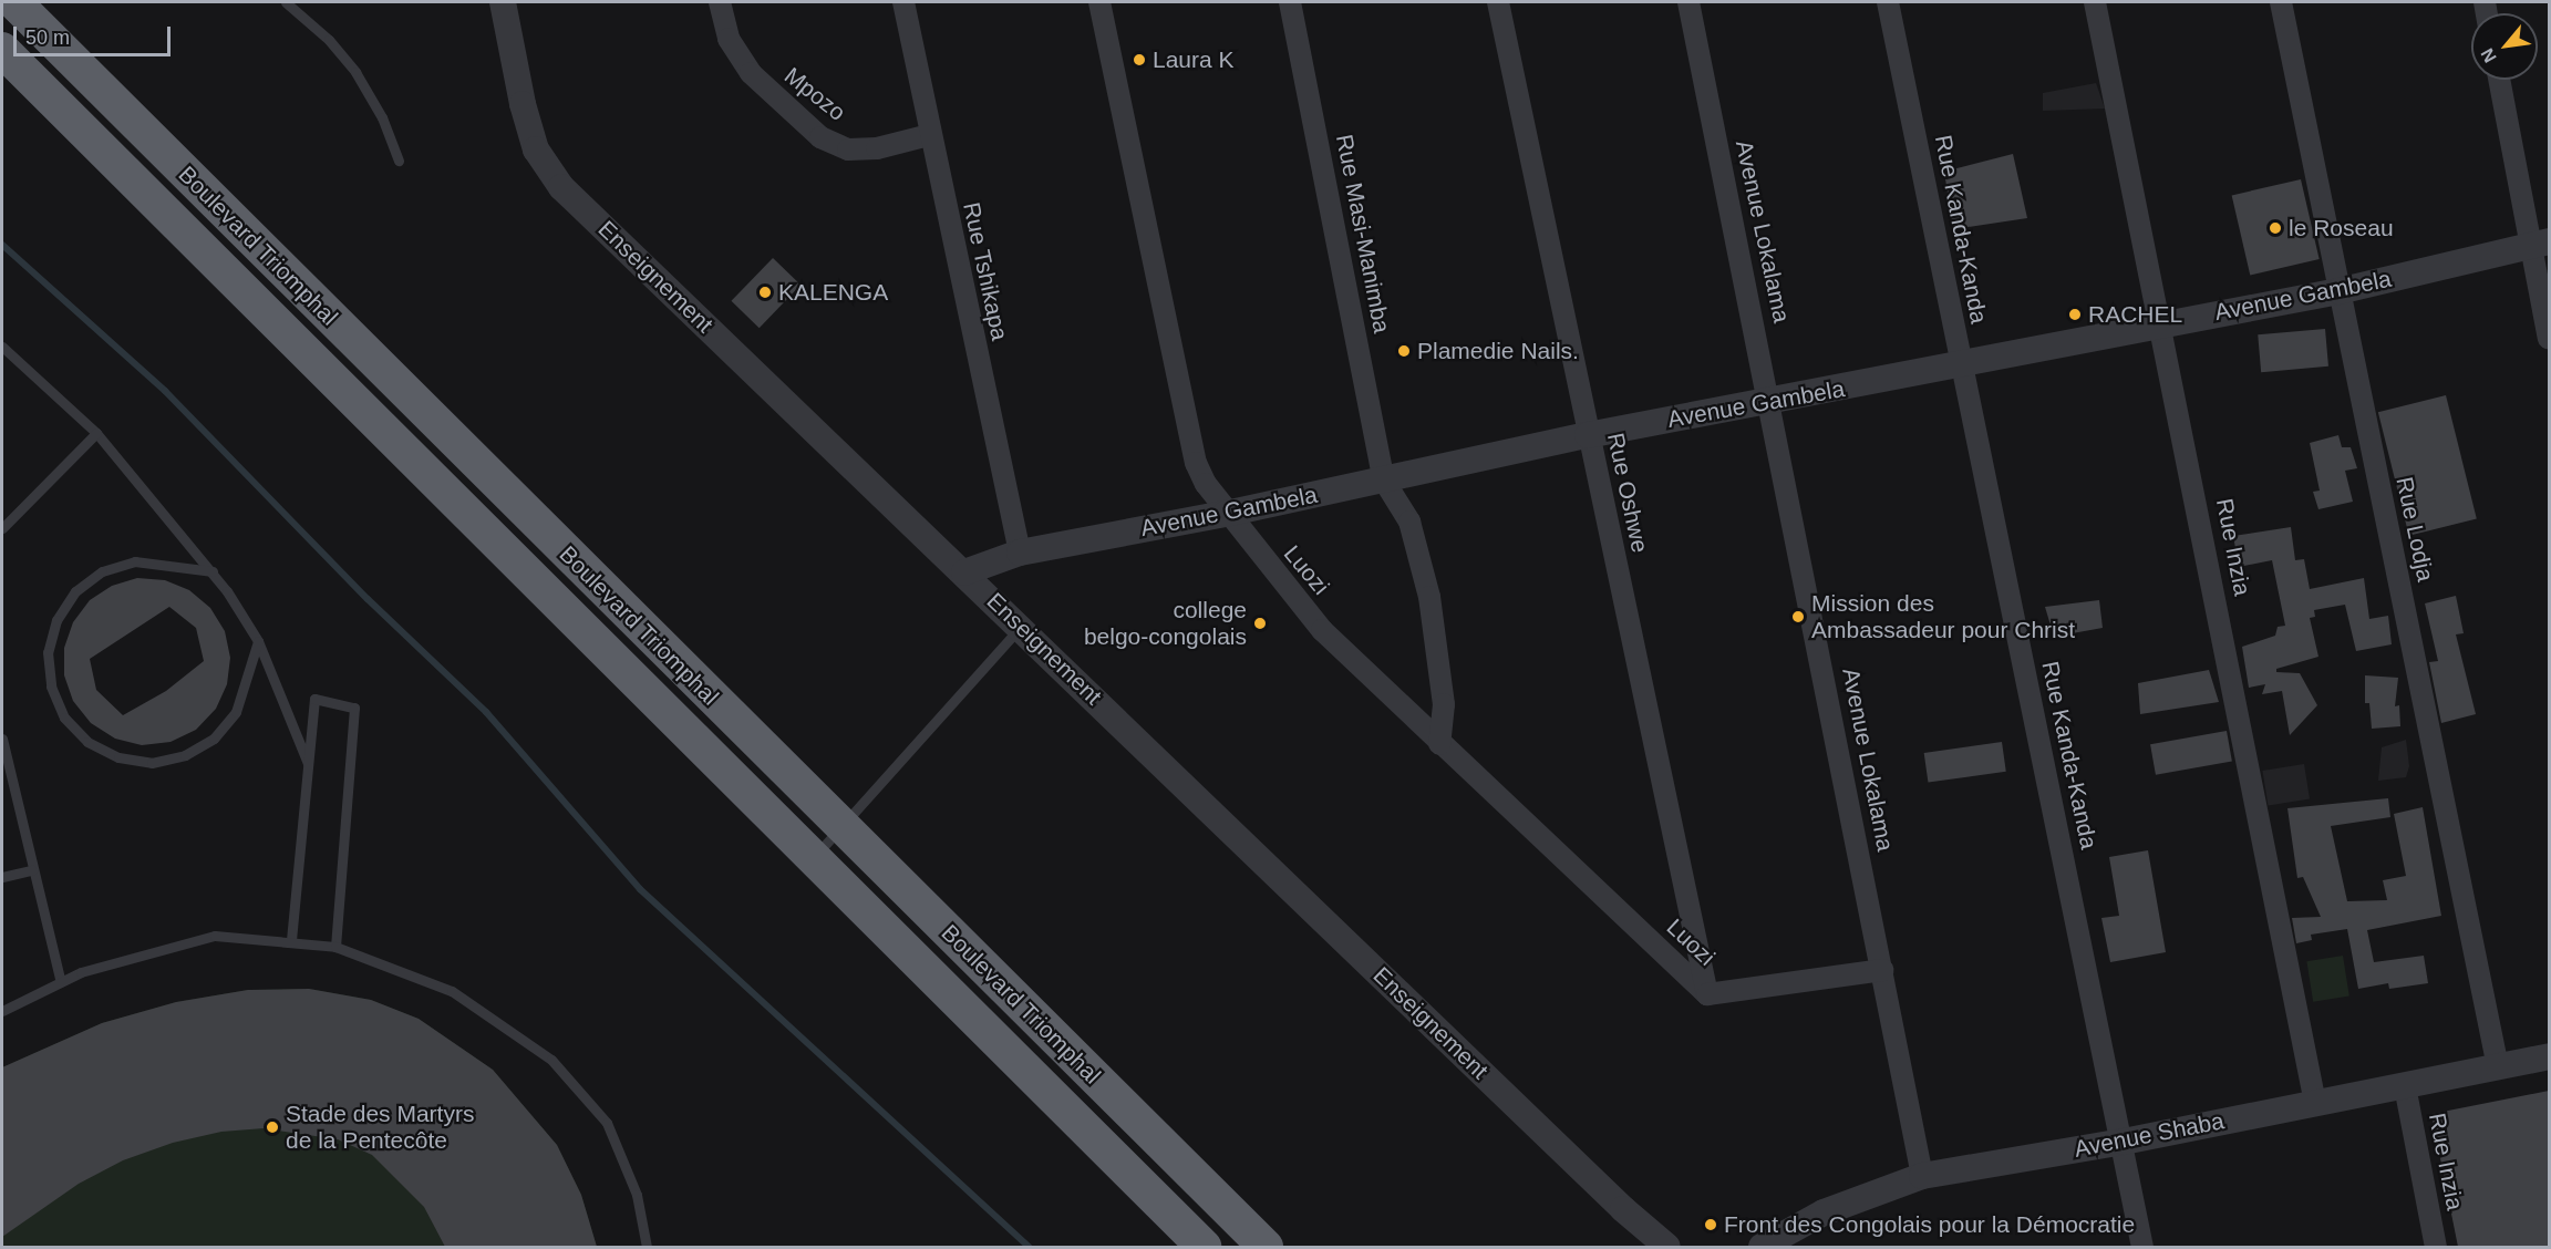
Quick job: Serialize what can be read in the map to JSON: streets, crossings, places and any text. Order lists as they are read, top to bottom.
{
  "streets": {
    "highway": ["Boulevard Triomphal"],
    "street": [
      "Mpozo",
      "Rue Kanda-Kanda",
      "Avenue Lokalama",
      "Rue Masi-Manimba",
      "Rue Tshikapa",
      "Enseignement",
      "Avenue Gambela",
      "Rue Oshwe",
      "Rue Lodja",
      "Rue Inzia",
      "Luozi",
      "Avenue Shaba"
    ]
  },
  "crossings": [
    ["Mpozo", "Rue Tshikapa"],
    ["Rue Kanda-Kanda", "Avenue Gambela"],
    ["Rue Kanda-Kanda", "Avenue Shaba"],
    ["Avenue Lokalama", "Avenue Gambela"],
    ["Avenue Lokalama", "Avenue Shaba"],
    ["Rue Masi-Manimba", "Avenue Gambela"],
    ["Rue Masi-Manimba", "Luozi"],
    ["Rue Tshikapa", "Avenue Gambela"],
    ["Enseignement", "Avenue Gambela"],
    ["Avenue Gambela", "Rue Oshwe"],
    ["Avenue Gambela", "Rue Lodja"],
    ["Avenue Gambela", "Rue Inzia"],
    ["Avenue Gambela", "Luozi"],
    ["Rue Oshwe", "Luozi"],
    ["Rue Lodja", "Avenue Shaba"],
    ["Rue Inzia", "Avenue Shaba"]
  ],
  "places": [
    "Laura K",
    "le Roseau",
    "KALENGA",
    "RACHEL",
    "Plamedie Nails.",
    "Mission des Ambassadeur pour Christ",
    "college belgo-congolais",
    "Stade des Martyrs de la Pentecôte",
    "Front des Congolais pour la Démocratie"
  ],
  "scale_bar": "50 m",
  "north": "bottom left"
}
